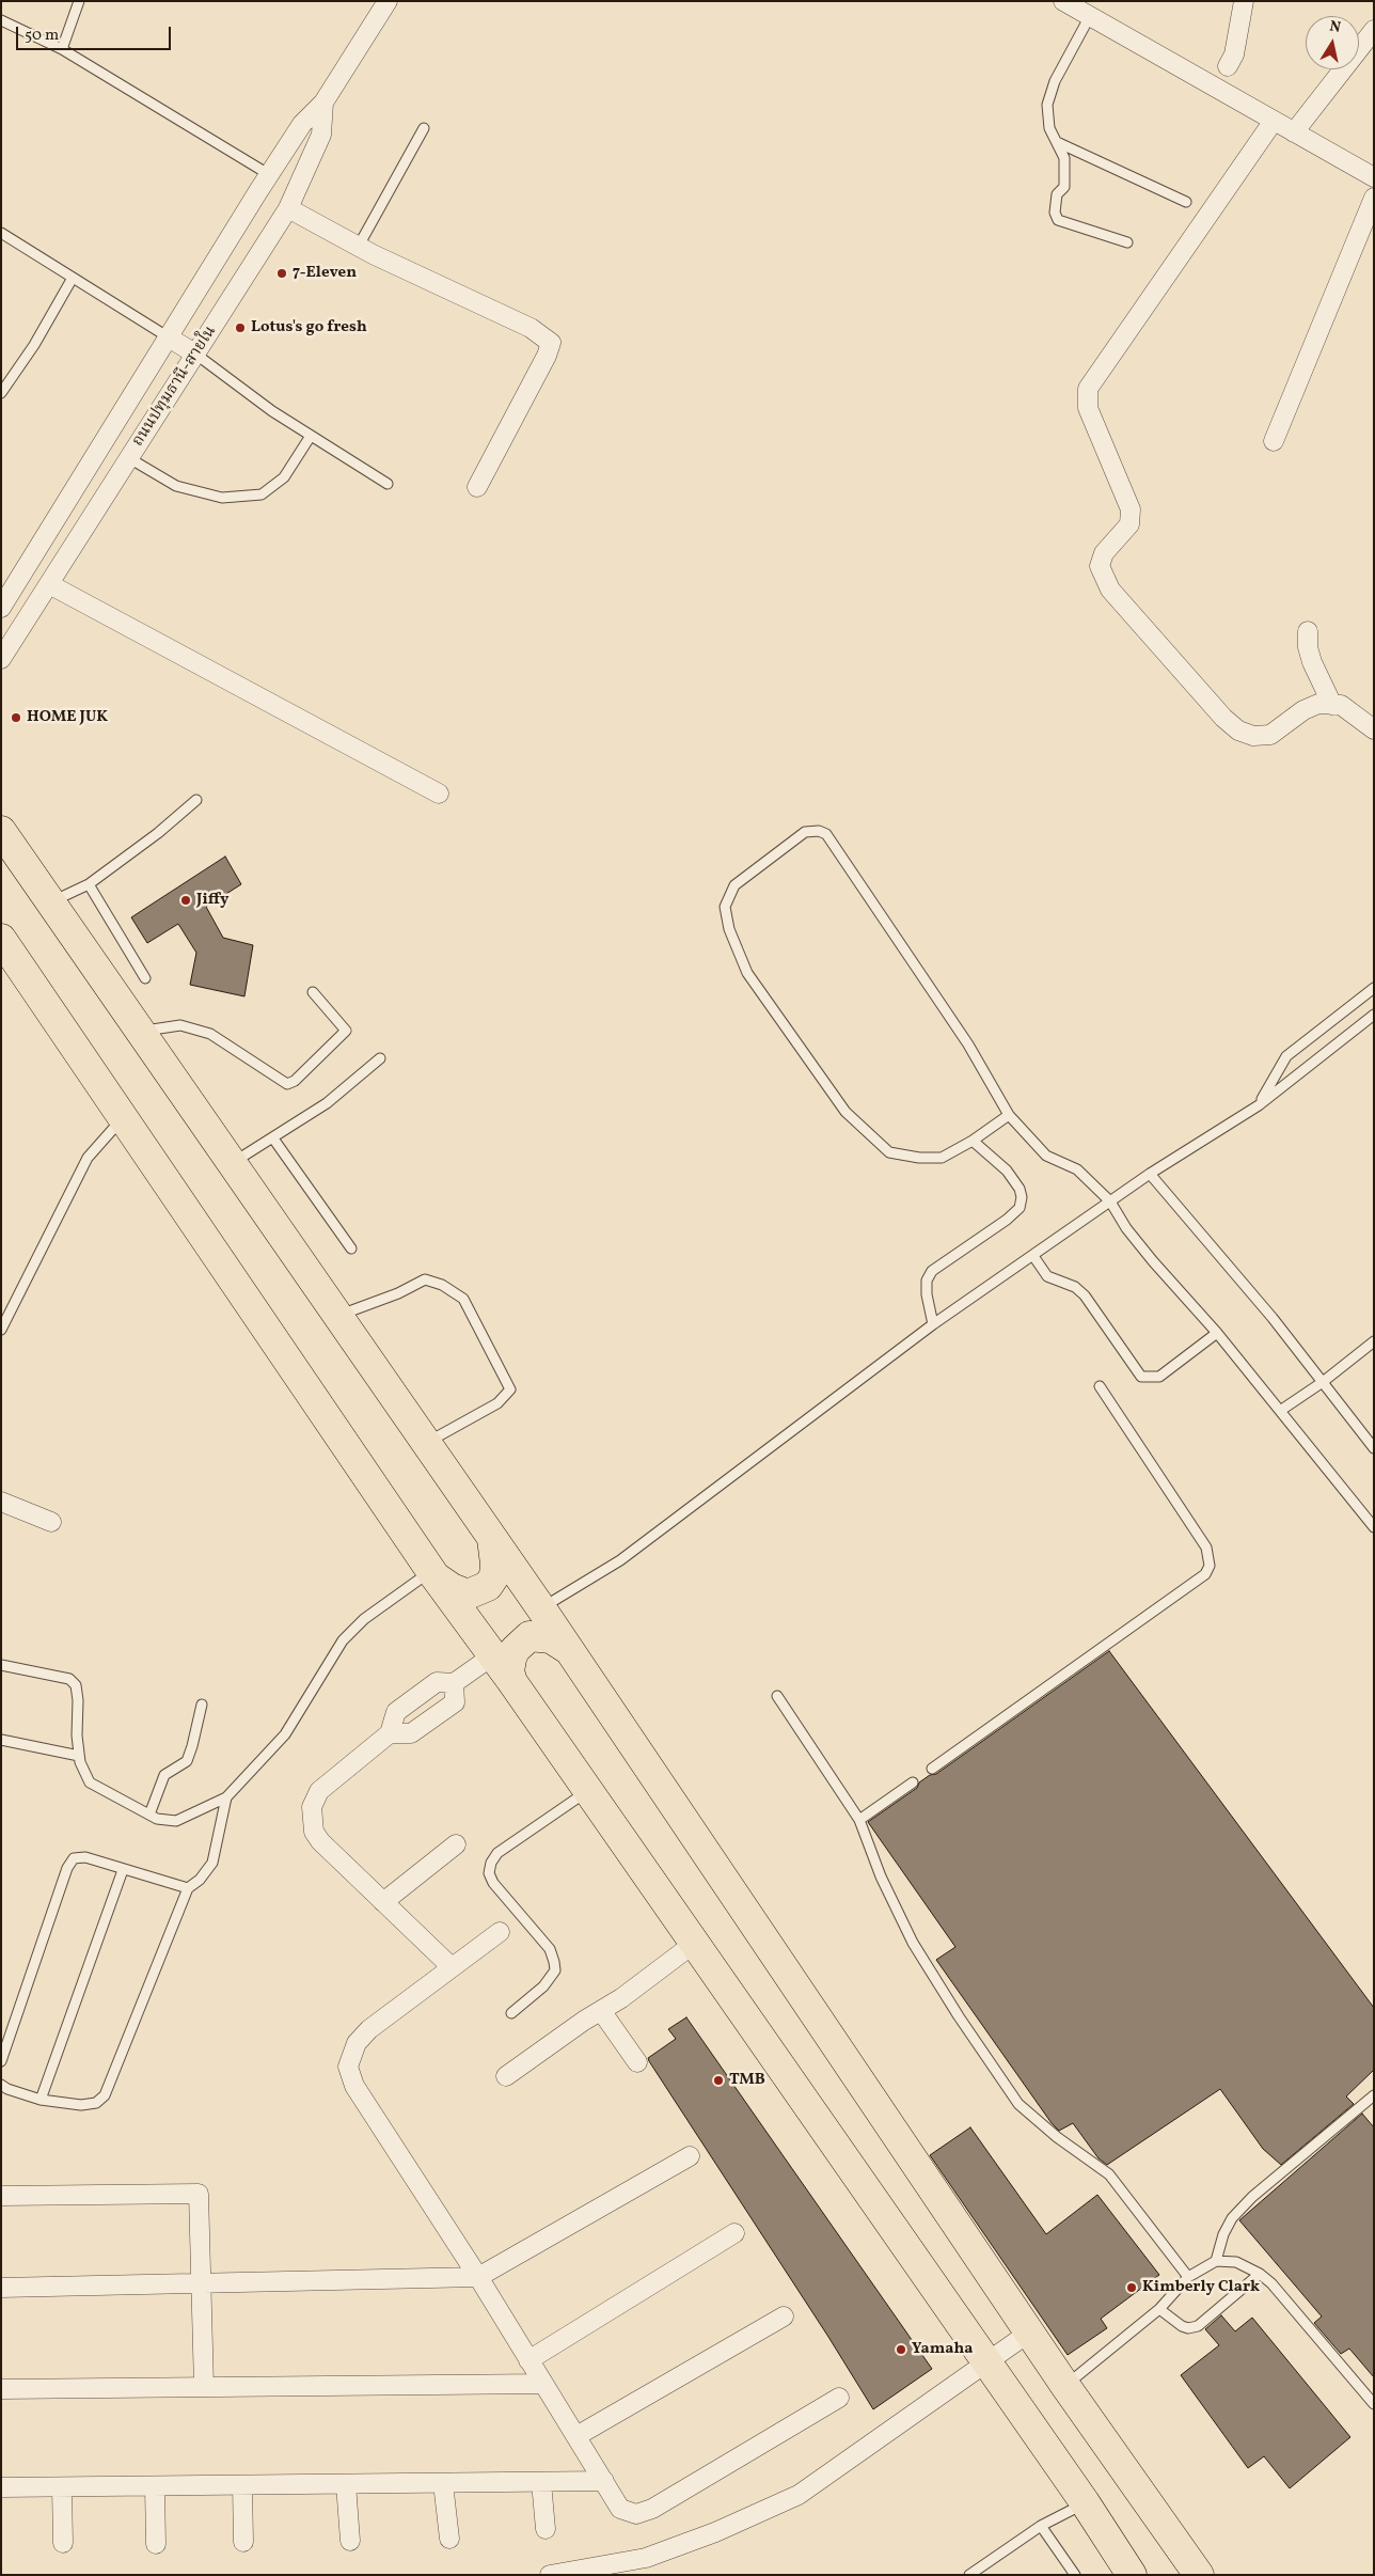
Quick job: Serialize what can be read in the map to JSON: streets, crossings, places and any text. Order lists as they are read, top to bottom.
{
  "streets": {
    "street": ["ถนนปทุมธานี-สายใน"]
  },
  "places": [
    "7-Eleven",
    "Lotus's go fresh",
    "HOME JUK",
    "Jiffy",
    "TMB",
    "Kimberly Clark",
    "Yamaha"
  ],
  "scale_bar": "50 m",
  "north": "top"
}
